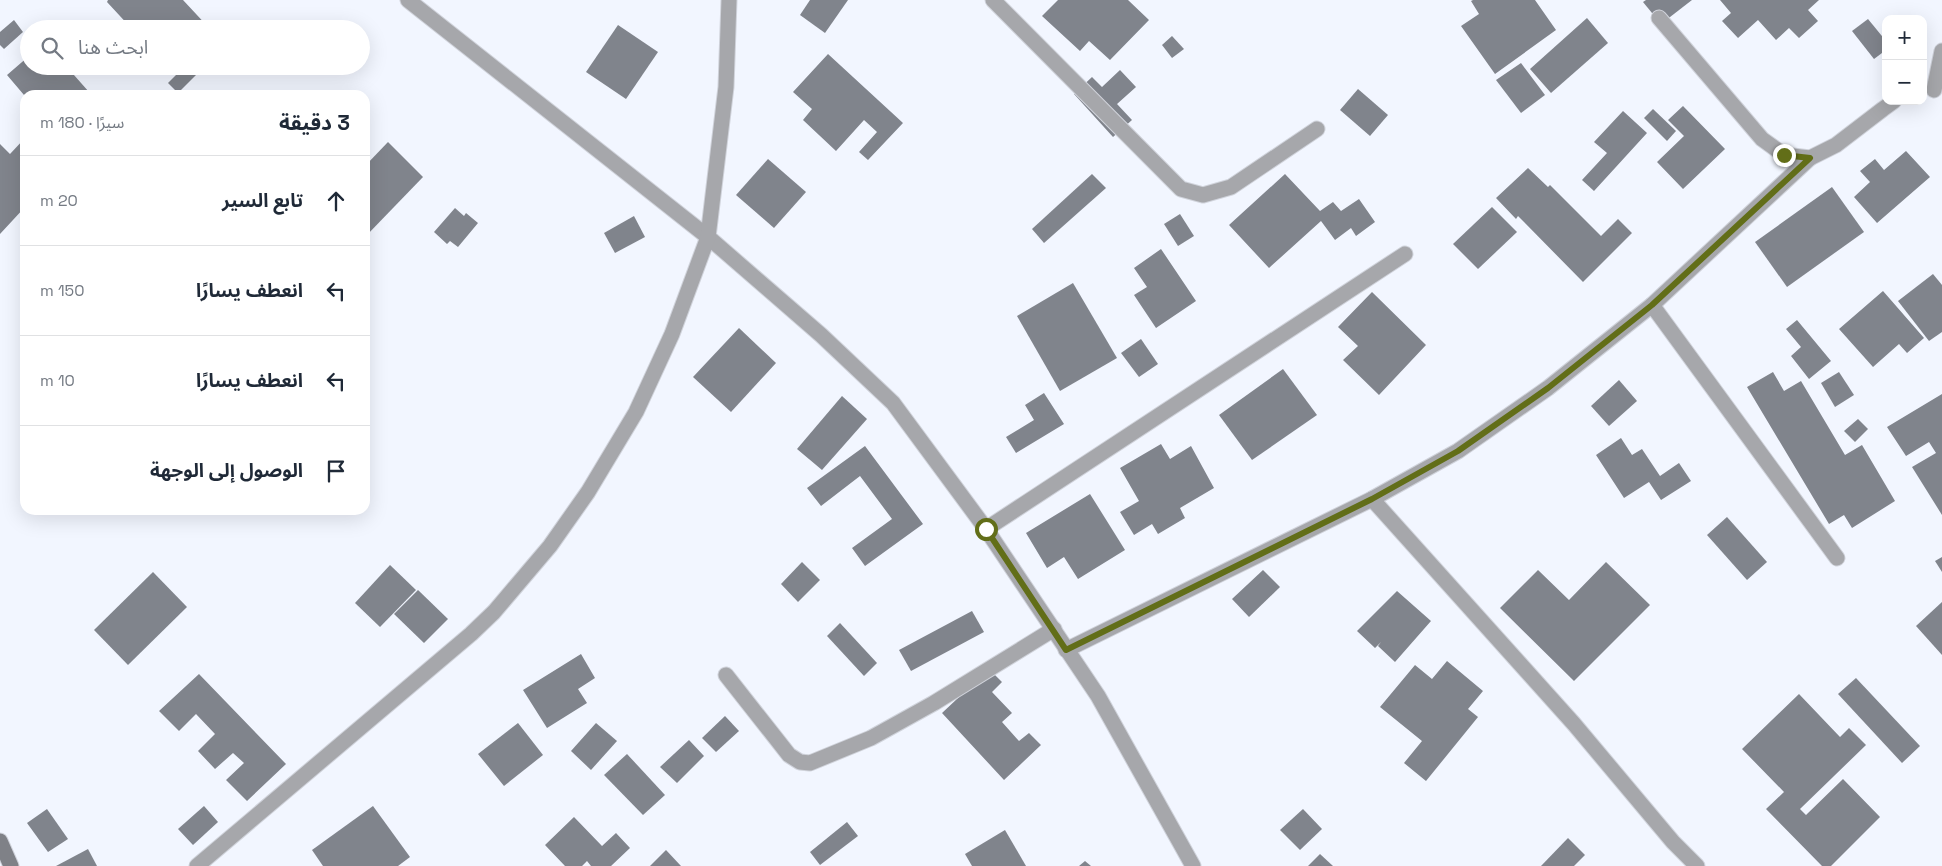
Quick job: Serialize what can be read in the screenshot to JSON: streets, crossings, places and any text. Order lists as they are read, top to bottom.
{
  "page": {
    "map_buttons": ["+", "−"],
    "search": "ابحث هنا",
    "heading": ["3 دقيقة", "سيرًا · 180 m"],
    "list": [
      ["تابع السير", "20 m"],
      ["انعطف يسارًا", "150 m"],
      ["انعطف يسارًا", "10 m"],
      "الوصول إلى الوجهة"
    ]
  }
}
